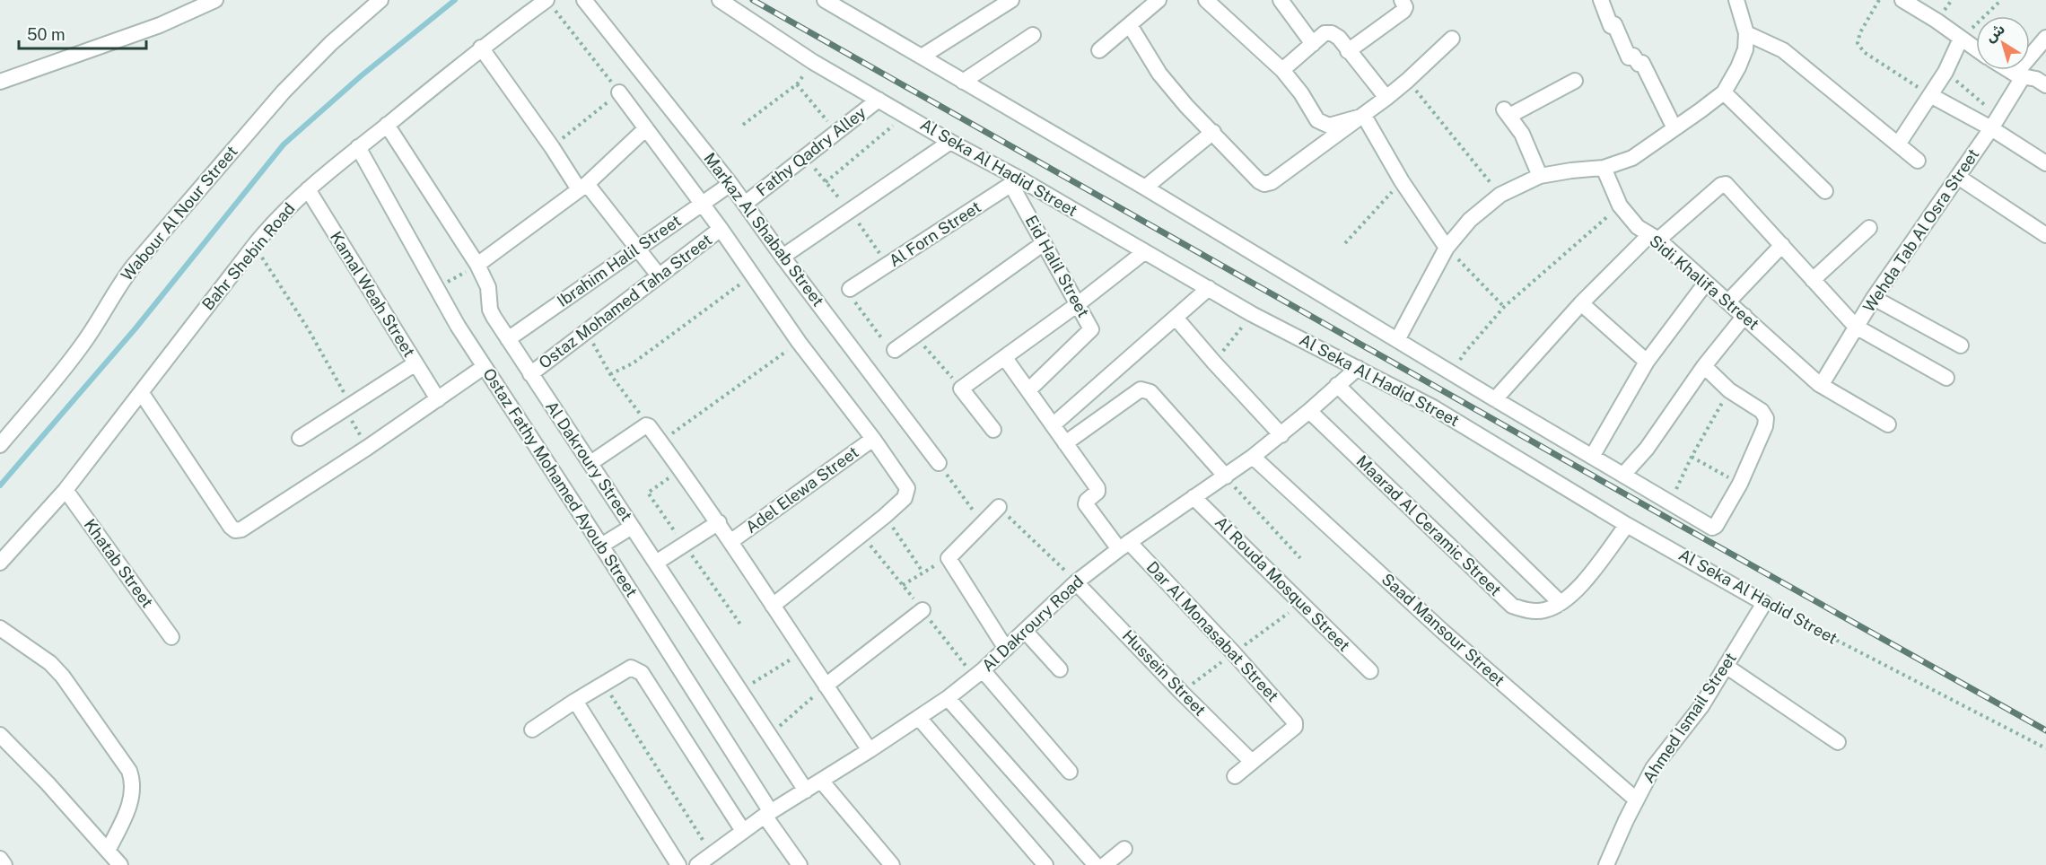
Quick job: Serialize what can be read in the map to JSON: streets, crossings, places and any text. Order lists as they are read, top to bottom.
{
  "streets": {
    "street": [
      "Fathy Qadry Alley",
      "Al Seka Al Hadid Street",
      "Wabour Al Nour Street",
      "Markaz Al Shabab Street",
      "Wehda Tab Al Osra Street",
      "Al Forn Street",
      "Bahr Shebin Road",
      "Ibrahim Halil Street",
      "Eid Halil Street",
      "Sidi Khalifa Street",
      "Kamal Weah Street",
      "Ostaz Mohamed Taha Street",
      "Al Dakroury Street",
      "Ostaz Fathy Mohamed Ayoub Street",
      "Adel Elewa Street",
      "Maarad Al Ceramic Street",
      "Khatab Street",
      "Al Rouda Mosque Street",
      "Al Dakroury Road",
      "Saad Mansour Street",
      "Dar Al Monasabat Street",
      "Hussein Street",
      "Ahmed Ismail Street"
    ]
  },
  "crossings": [
    ["Fathy Qadry Alley", "Al Seka Al Hadid Street"],
    ["Fathy Qadry Alley", "Markaz Al Shabab Street"],
    ["Al Seka Al Hadid Street", "Al Forn Street"],
    ["Al Seka Al Hadid Street", "Eid Halil Street"],
    ["Al Seka Al Hadid Street", "Al Dakroury Road"],
    ["Al Seka Al Hadid Street", "Ahmed Ismail Street"],
    ["Markaz Al Shabab Street", "Ibrahim Halil Street"],
    ["Wehda Tab Al Osra Street", "Sidi Khalifa Street"],
    ["Al Forn Street", "Eid Halil Street"],
    ["Bahr Shebin Road", "Kamal Weah Street"],
    ["Bahr Shebin Road", "Al Dakroury Street"],
    ["Bahr Shebin Road", "Ostaz Fathy Mohamed Ayoub Street"],
    ["Bahr Shebin Road", "Khatab Street"],
    ["Ibrahim Halil Street", "Al Dakroury Street"],
    ["Ostaz Mohamed Taha Street", "Al Dakroury Street"],
    ["Al Dakroury Street", "Al Dakroury Road"],
    ["Ostaz Fathy Mohamed Ayoub Street", "Al Dakroury Road"],
    ["Maarad Al Ceramic Street", "Al Dakroury Road"],
    ["Al Rouda Mosque Street", "Al Dakroury Road"],
    ["Al Dakroury Road", "Saad Mansour Street"],
    ["Al Dakroury Road", "Dar Al Monasabat Street"],
    ["Al Dakroury Road", "Hussein Street"],
    ["Saad Mansour Street", "Ahmed Ismail Street"],
    ["Dar Al Monasabat Street", "Hussein Street"]
  ],
  "scale_bar": "50 m",
  "north": "top left"
}
